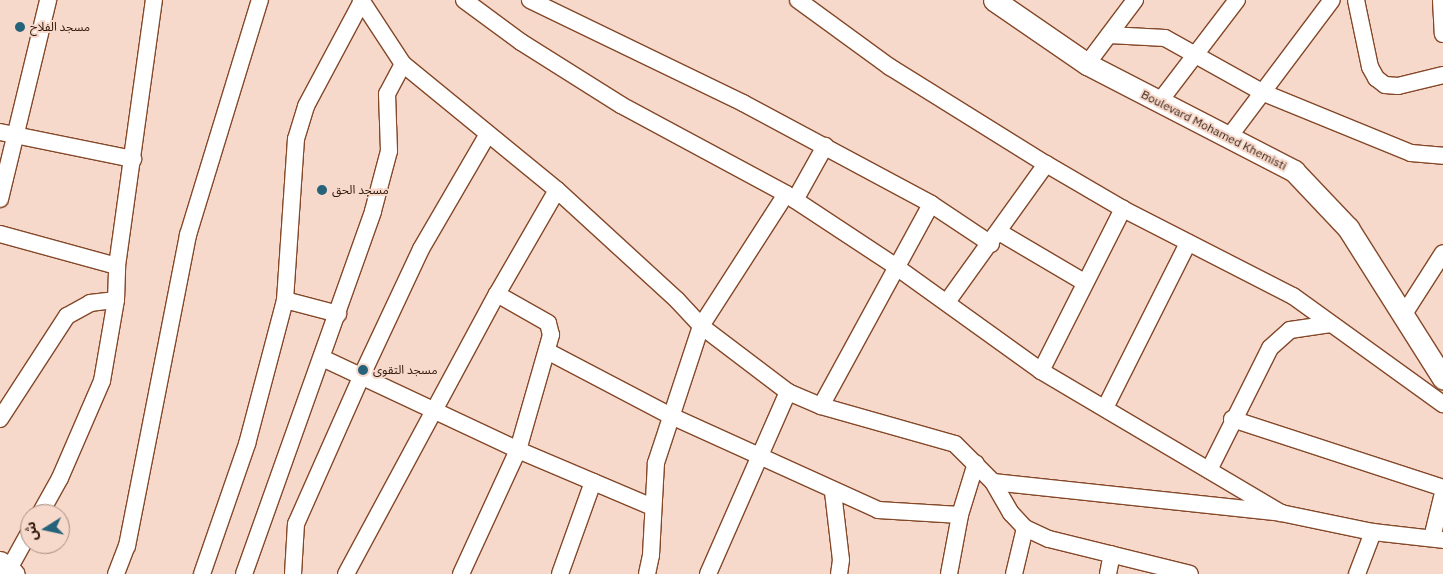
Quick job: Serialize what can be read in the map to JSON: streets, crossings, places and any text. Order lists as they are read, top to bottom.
{
  "streets": {
    "main road": ["Boulevard Mohamed Khemisti"]
  },
  "places": ["مسجد الفلاح", "مسجد الحق", "مسجد التقوى"],
  "north": "left"
}
